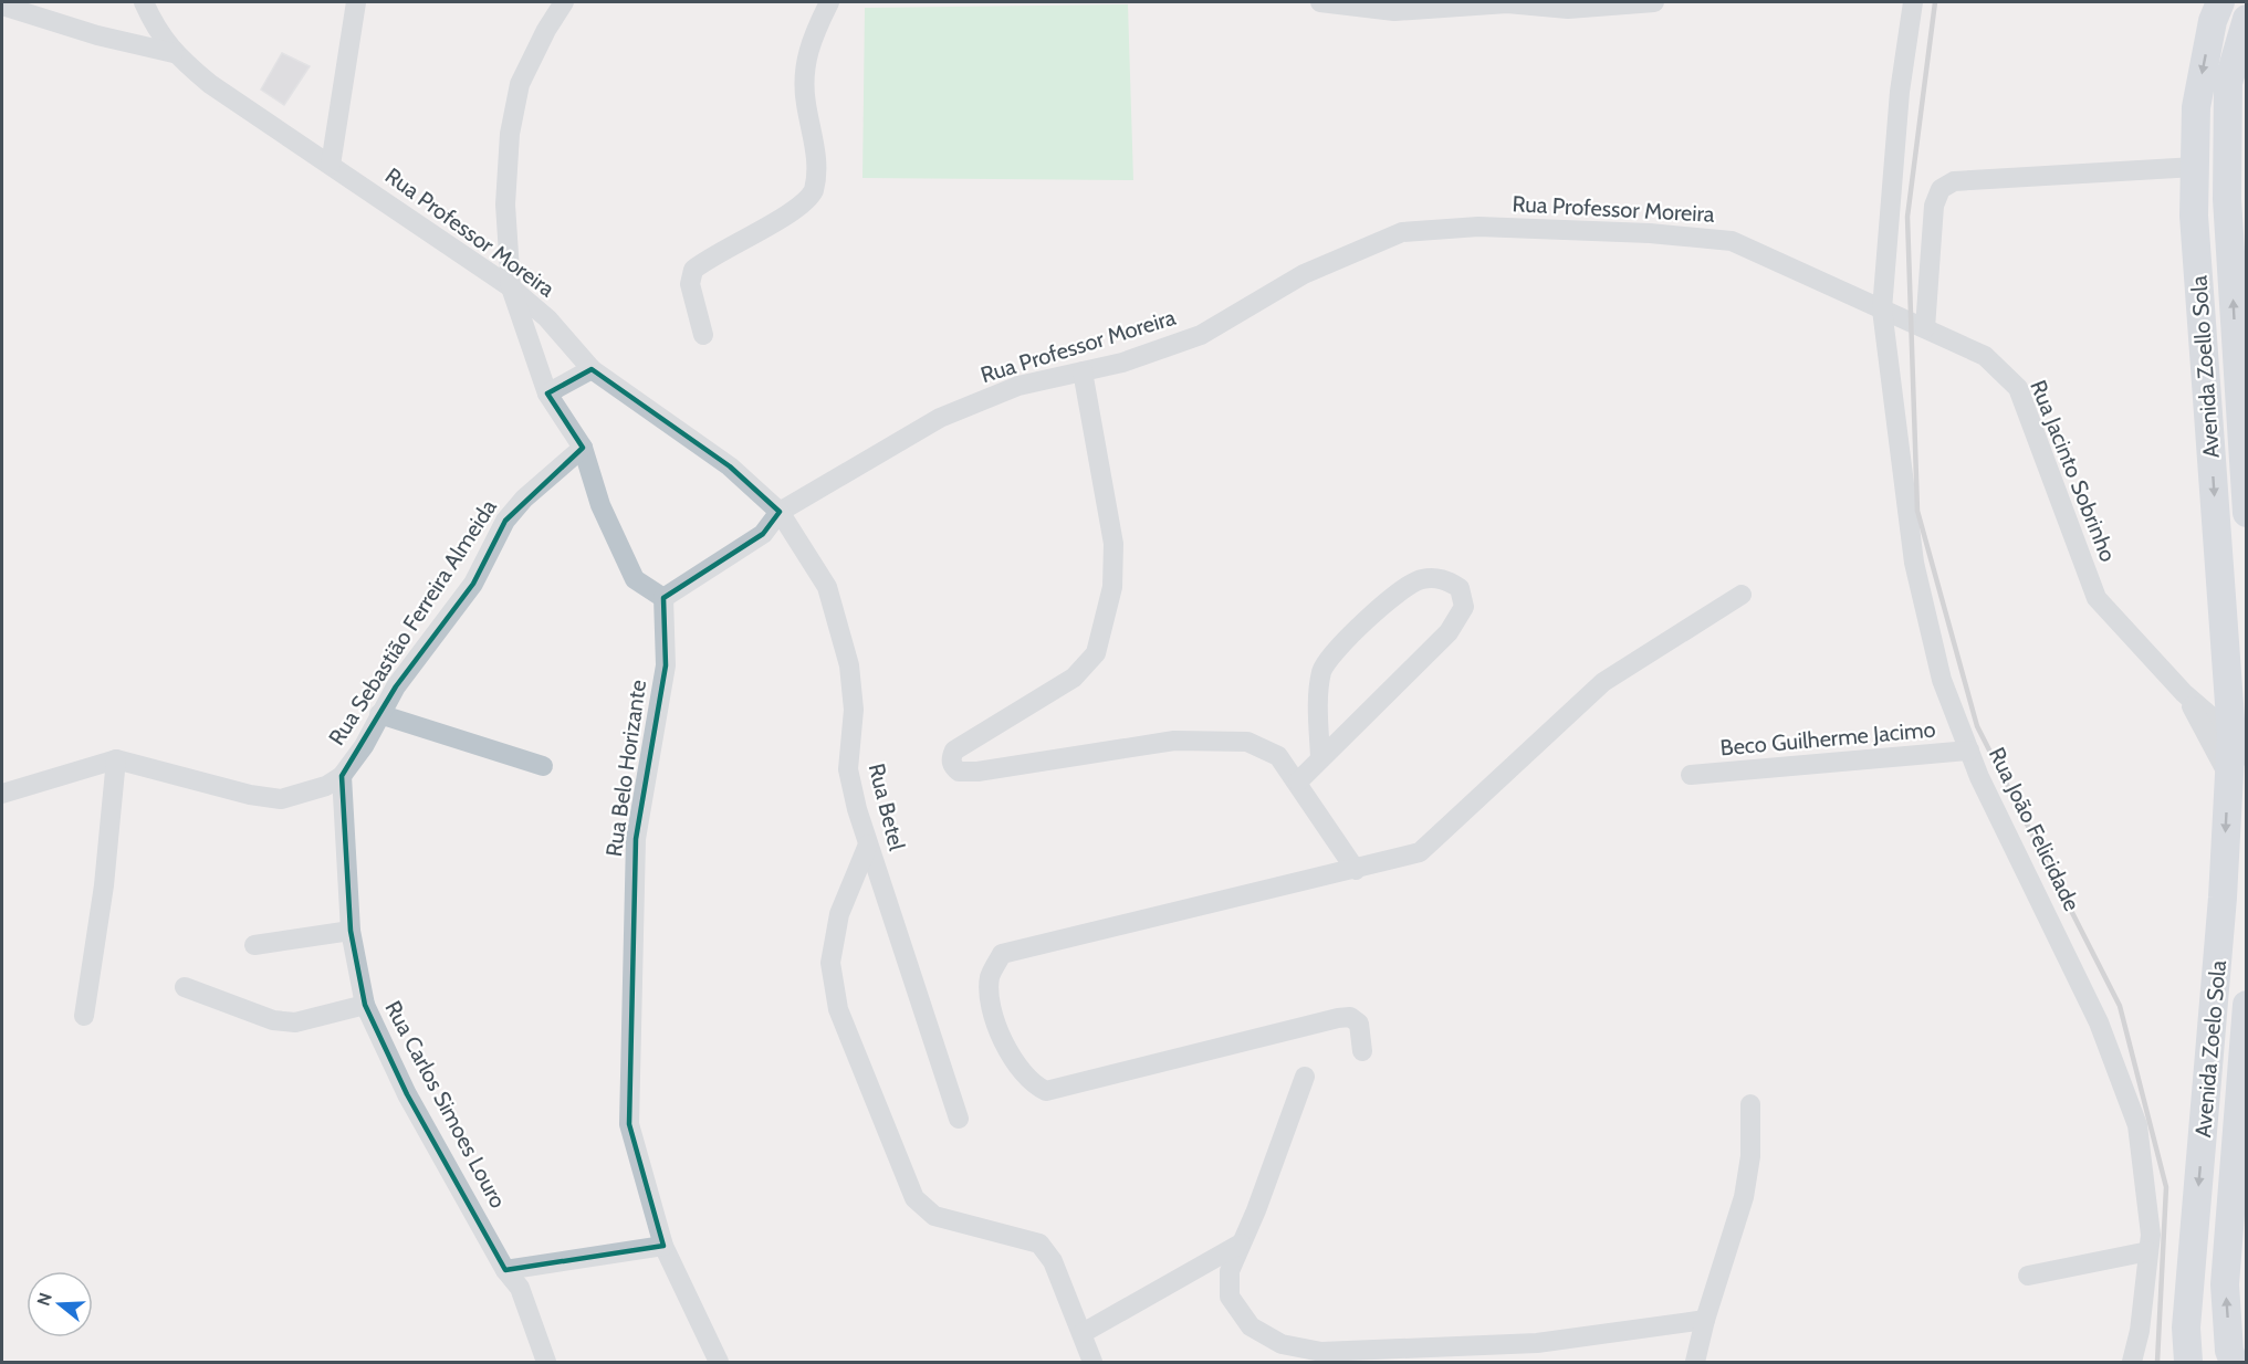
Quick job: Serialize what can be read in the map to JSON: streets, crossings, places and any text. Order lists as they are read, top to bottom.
{
  "streets": {
    "main road": ["Avenida Zoello Sola", "Avenida Zoelo Sola"],
    "street": [
      "Rua Professor Moreira",
      "Rua Jacinto Sobrinho",
      "Rua Sebastião Ferreira Almeida",
      "Beco Guilherme Jacimo",
      "Rua Belo Horizante",
      "Rua Betel",
      "Rua João Felicidade",
      "Rua Carlos Simoes Louro"
    ]
  },
  "crossings": [
    ["Rua Professor Moreira", "Rua Jacinto Sobrinho"],
    ["Rua Professor Moreira", "Rua Betel"],
    ["Rua Professor Moreira", "Rua João Felicidade"],
    ["Avenida Zoello Sola", "Rua Jacinto Sobrinho"],
    ["Avenida Zoello Sola", "Avenida Zoelo Sola"],
    ["Rua Jacinto Sobrinho", "Rua João Felicidade"],
    ["Rua Jacinto Sobrinho", "Avenida Zoelo Sola"],
    ["Rua Sebastião Ferreira Almeida", "Rua Carlos Simoes Louro"],
    ["Beco Guilherme Jacimo", "Rua João Felicidade"]
  ],
  "north": "left"
}
